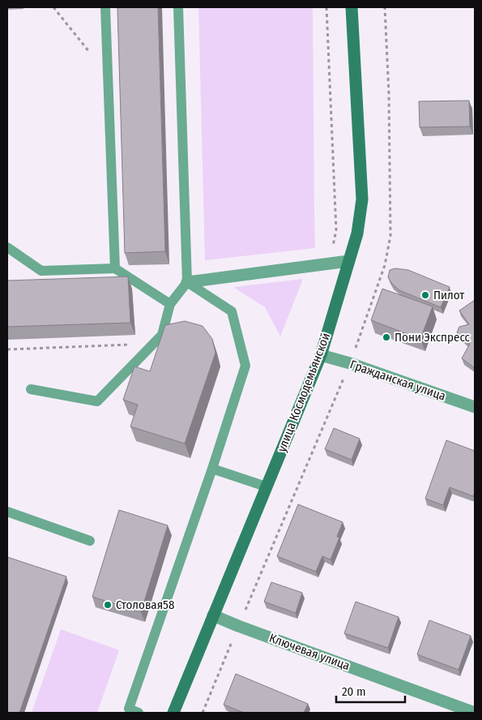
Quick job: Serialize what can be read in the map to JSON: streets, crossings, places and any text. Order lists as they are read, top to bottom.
{
  "streets": {
    "main road": ["улица Космодемьянской"],
    "street": ["Гражданская улица", "Ключевая улица"]
  },
  "crossings": [
    ["Гражданская улица", "улица Космодемьянской"],
    ["улица Космодемьянской", "Ключевая улица"]
  ],
  "places": ["Пилот", "Пони Экспресс", "Столовая58"],
  "scale_bar": "20 m"
}
